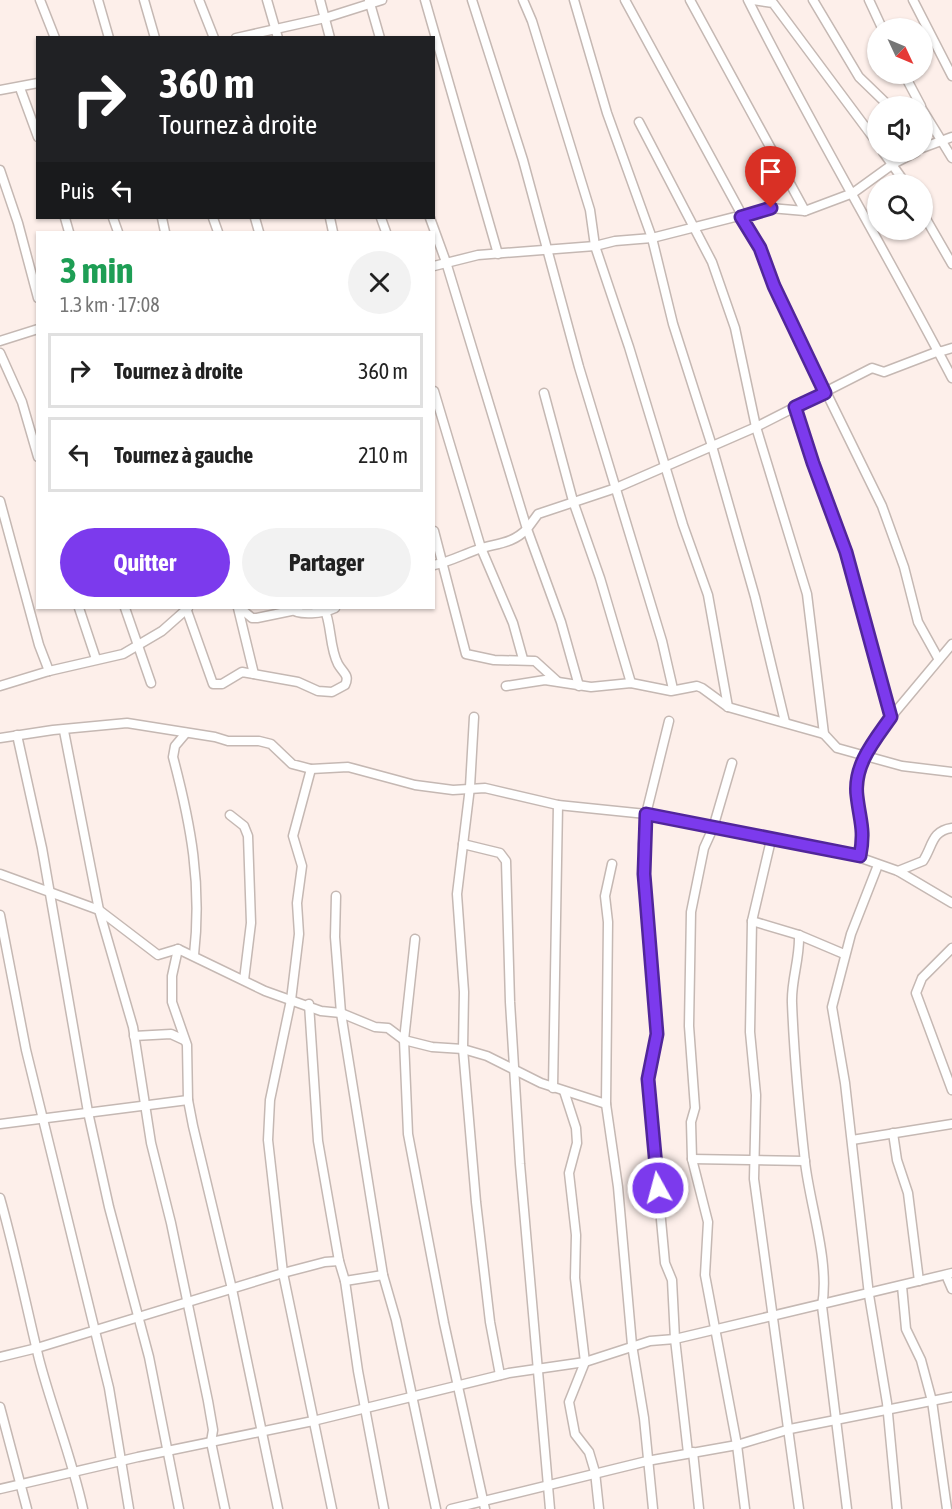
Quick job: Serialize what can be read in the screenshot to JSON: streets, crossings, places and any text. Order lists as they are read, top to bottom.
{
  "north": "bottom right",
  "page": {
    "turn": ["360 m", "Tournez à droite"],
    "then": "Puis",
    "heading": ["3 min", "1.3 km · 17:08"],
    "list": [
      {
        "name": "Tournez à droite",
        "value": "360 m"
      },
      {
        "name": "Tournez à gauche",
        "value": "210 m"
      }
    ],
    "buttons": ["Quitter", "Partager"]
  }
}
